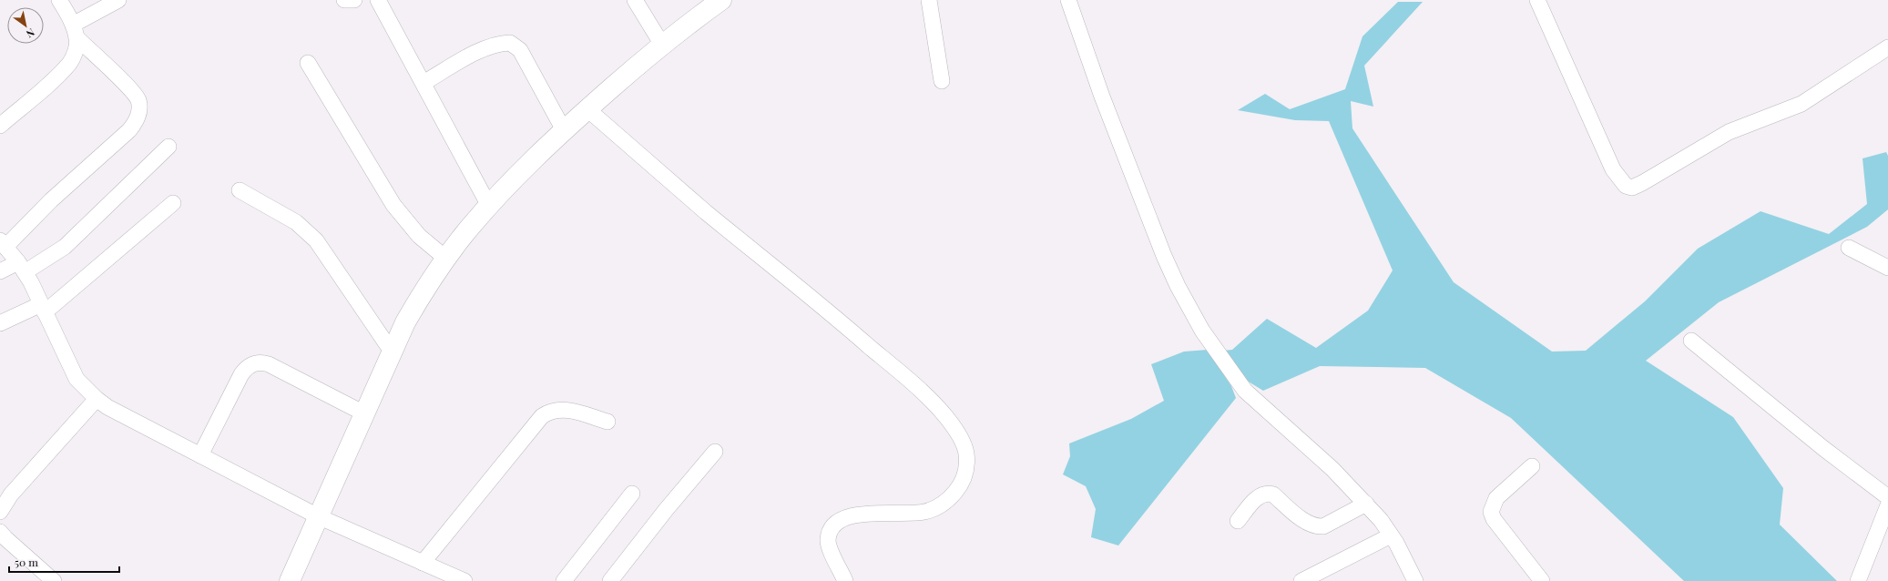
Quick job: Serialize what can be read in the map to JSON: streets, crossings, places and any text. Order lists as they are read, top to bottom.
{
  "scale_bar": "50 m",
  "north": "bottom right"
}
